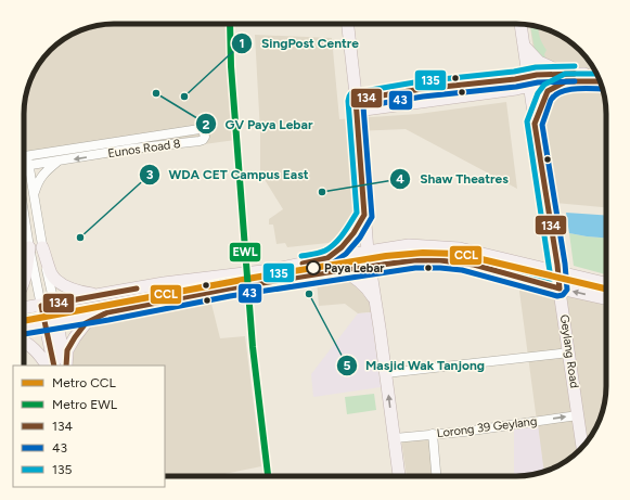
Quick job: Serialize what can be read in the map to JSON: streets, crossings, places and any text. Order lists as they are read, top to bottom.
{
  "streets": {
    "main road": ["Geylang Road"],
    "street": ["Eunos Road 8", "Lorong 39 Geylang"]
  },
  "crossings": [
    ["Geylang Road", "Lorong 39 Geylang"]
  ],
  "places": [
    "GV Paya Lebar",
    "SingPost Centre",
    "Shaw Theatres",
    "WDA CET Campus East",
    "Paya Lebar",
    "Masjid Wak Tanjong"
  ],
  "lines": [
    "metro line EWL",
    "transit line 135",
    "transit line 134",
    "transit line 43",
    "metro line CCL"
  ],
  "legend": [
    "Metro CCL",
    "Metro EWL",
    "134",
    "43",
    "135"
  ]
}
